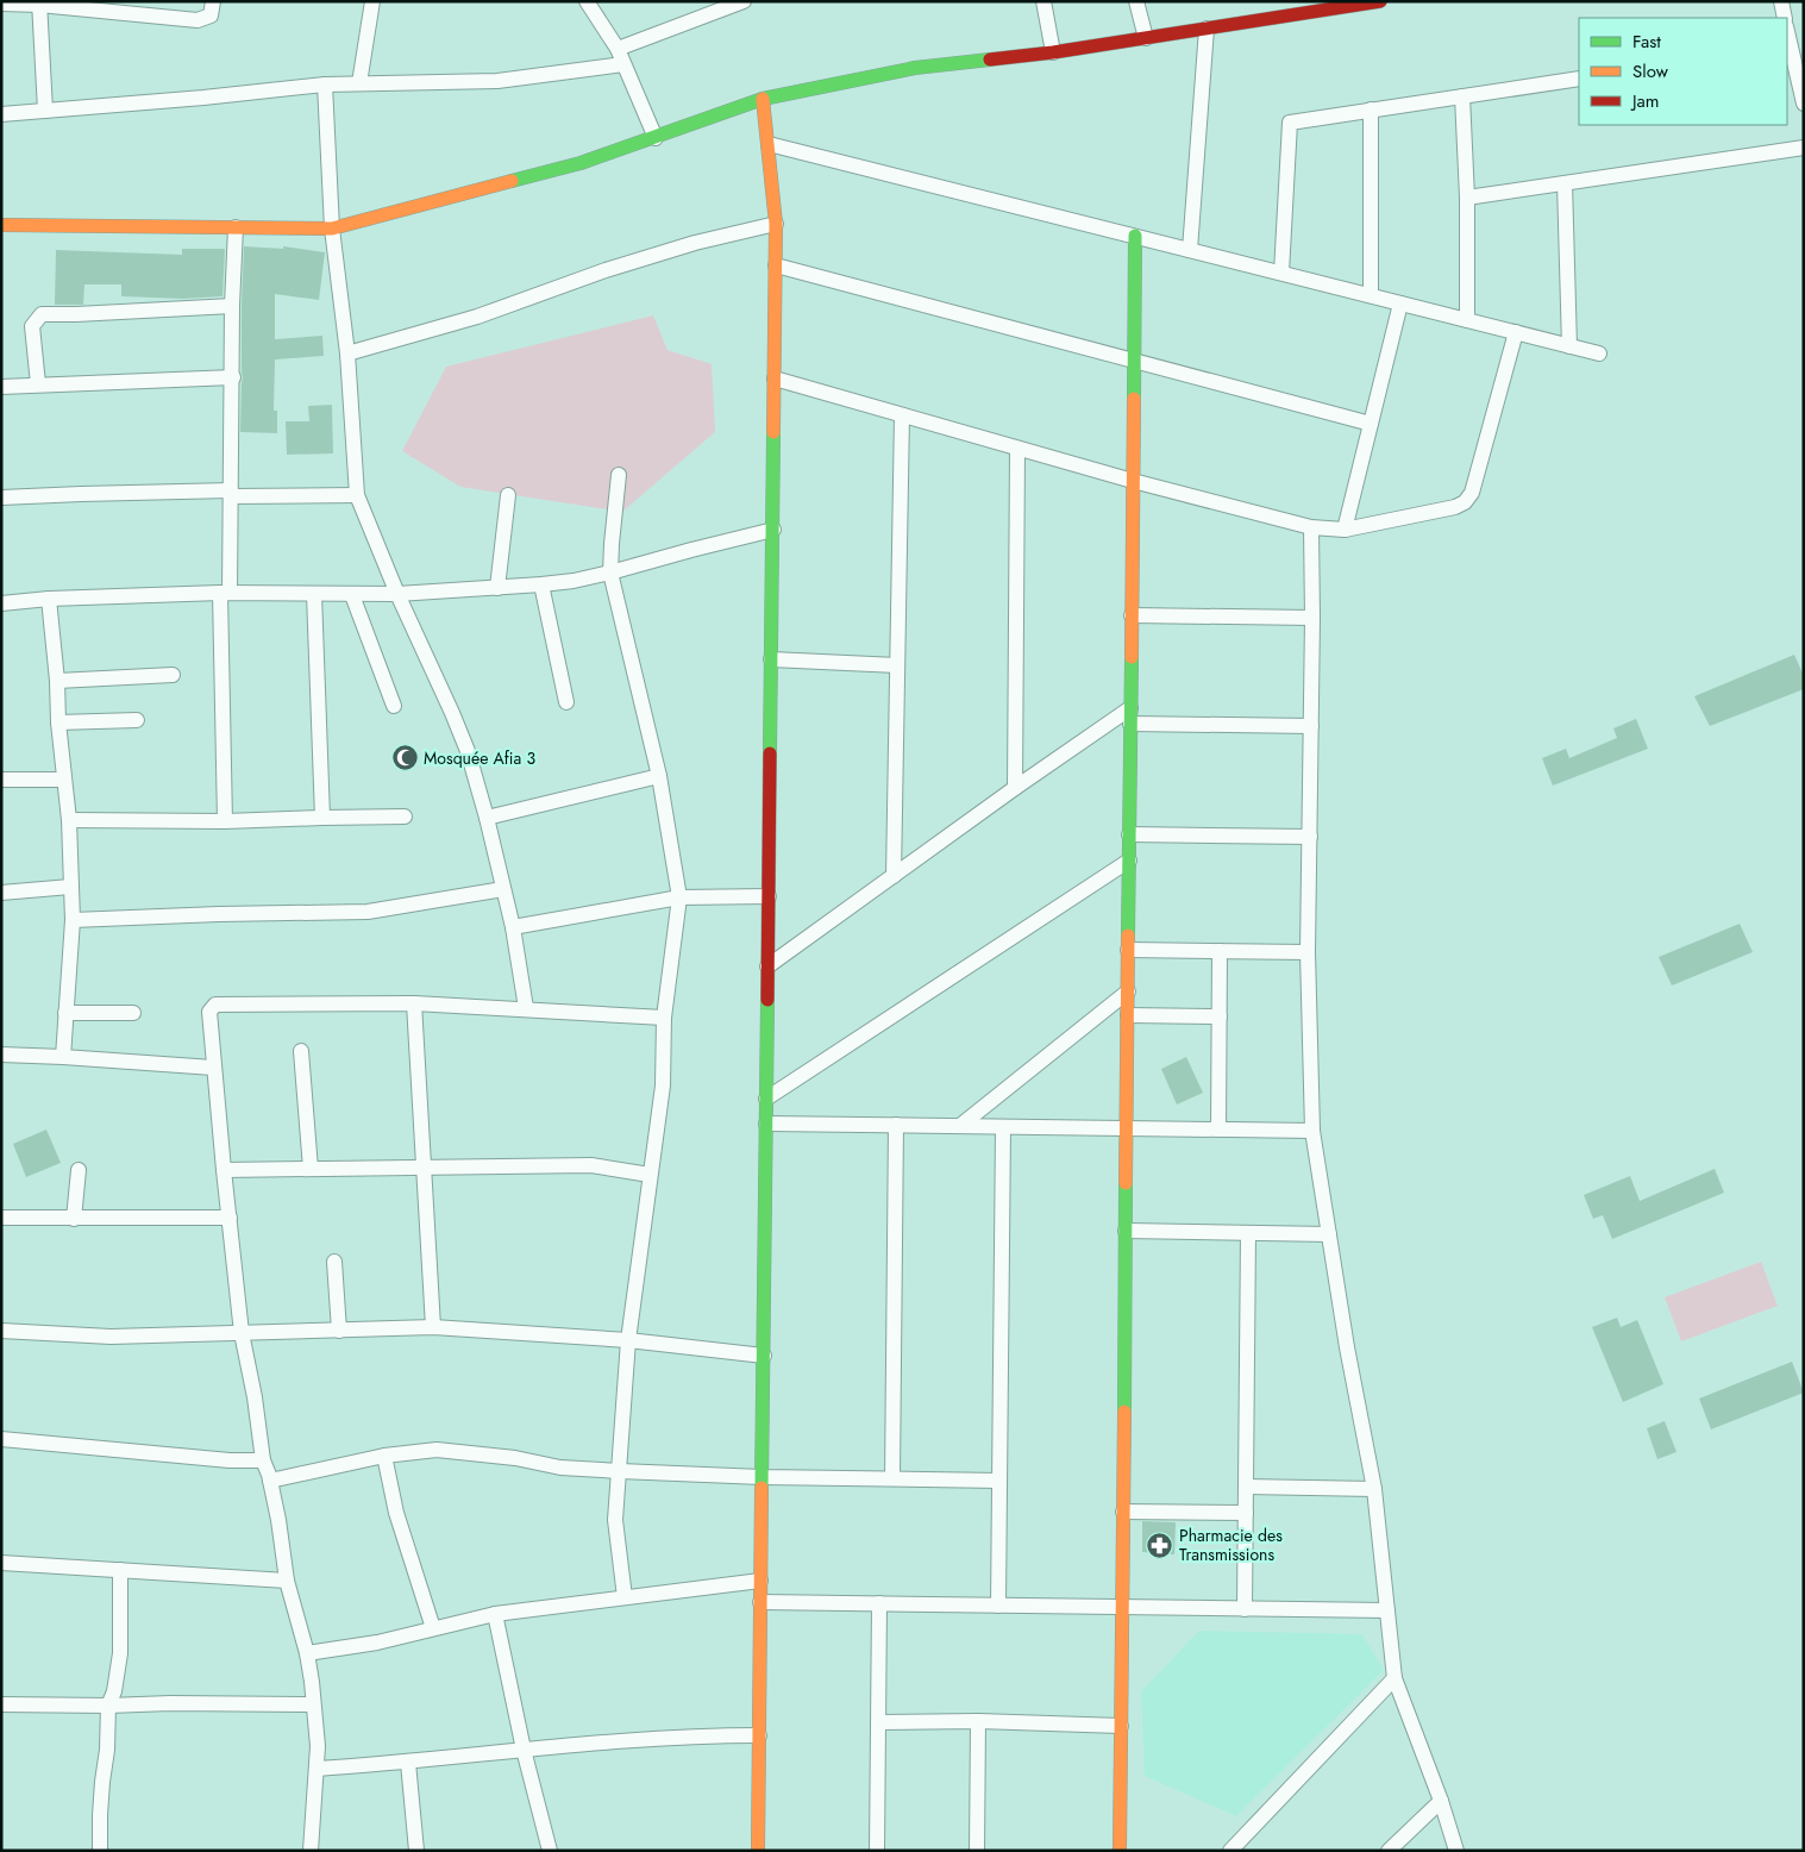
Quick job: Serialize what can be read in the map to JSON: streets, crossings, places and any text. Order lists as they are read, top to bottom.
{
  "places": {
    "mosque": ["Mosquée Afia 3"],
    "pharmacy": ["Pharmacie des Transmissions"]
  },
  "legend": ["Fast", "Slow", "Jam"]
}
